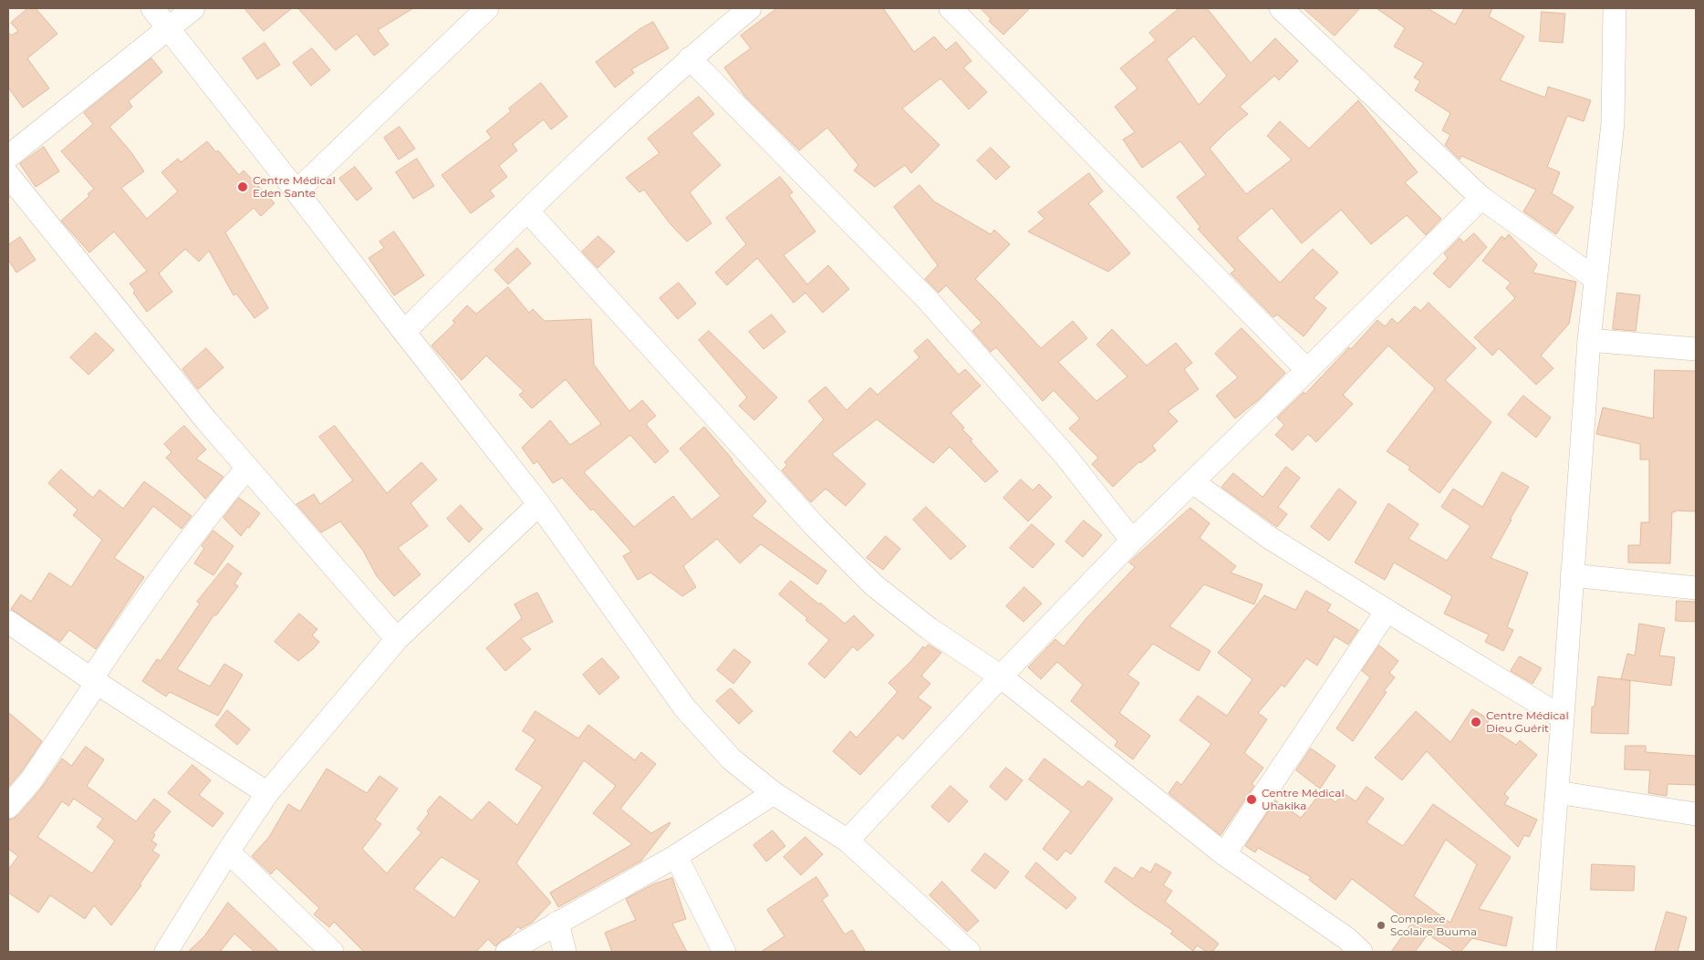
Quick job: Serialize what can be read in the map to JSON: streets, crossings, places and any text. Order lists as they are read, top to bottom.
{
  "places": [
    "Centre Médical Eden Sante",
    "Centre Médical Dieu Guérit",
    "Centre Médical Uhakika",
    "Complexe Scolaire Buuma"
  ]
}
